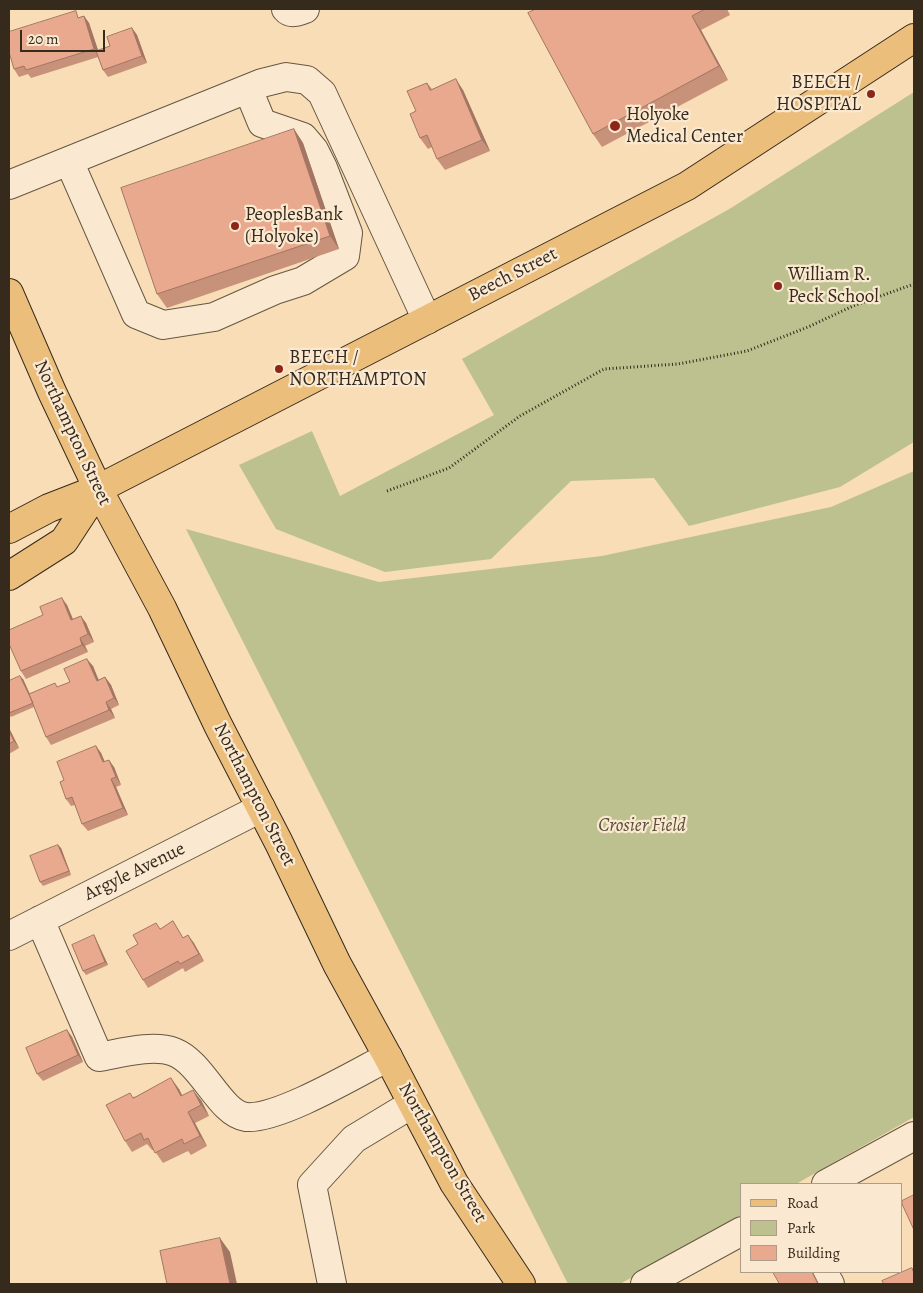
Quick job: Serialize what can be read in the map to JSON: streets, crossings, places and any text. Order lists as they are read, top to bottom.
{
  "streets": {
    "main road": ["Beech Street", "Northampton Street"],
    "street": ["Argyle Avenue"]
  },
  "crossings": [
    ["Beech Street", "Northampton Street"],
    ["Northampton Street", "Argyle Avenue"]
  ],
  "parks": ["Crosier Field"],
  "places": [
    "BEECH / HOSPITAL",
    "Holyoke Medical Center",
    "PeoplesBank (Holyoke)",
    "William R. Peck School",
    "BEECH / NORTHAMPTON"
  ],
  "legend": ["Road", "Park", "Building"],
  "scale_bar": "20 m"
}
